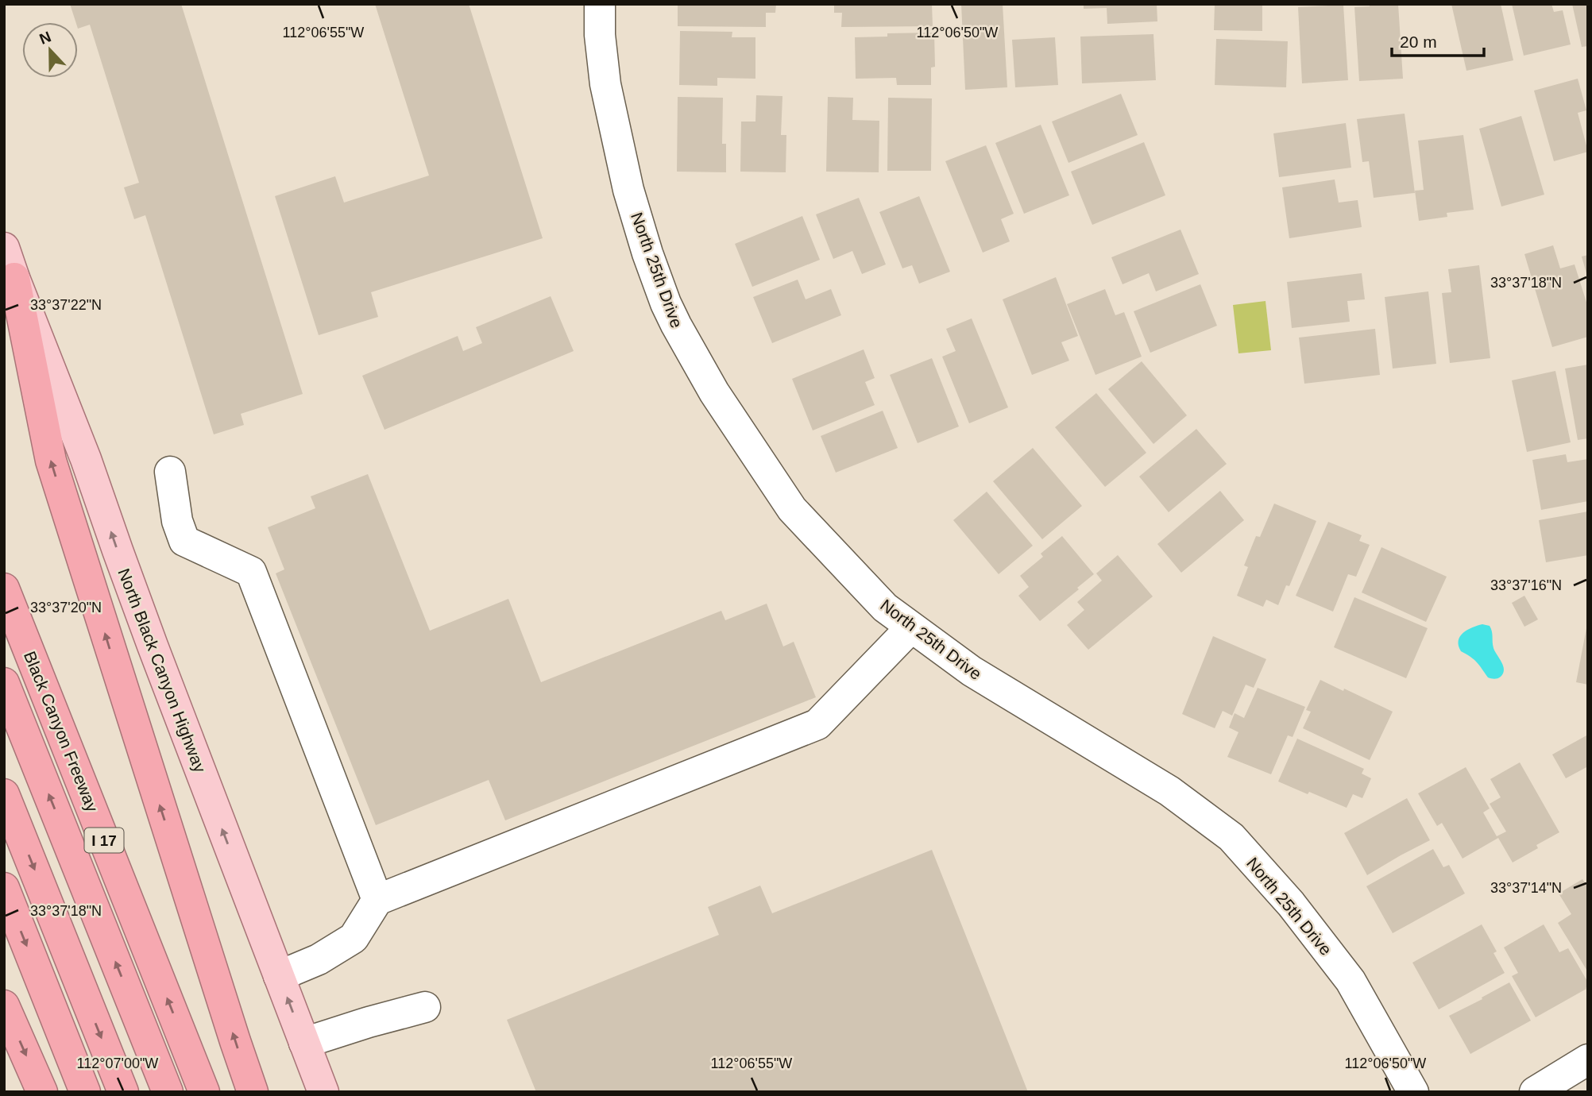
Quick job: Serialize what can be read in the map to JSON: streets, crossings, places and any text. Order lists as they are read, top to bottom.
{
  "streets": {
    "highway": ["Black Canyon Freeway", "I 17"],
    "main road": ["North Black Canyon Highway"],
    "street": ["North 25th Drive"]
  },
  "one_way": ["North Black Canyon Highway"],
  "scale_bar": "20 m",
  "north": "top",
  "coordinates": [
    "112°06'55\"W",
    "112°06'50\"W",
    "33°37'18\"N",
    "33°37'22\"N",
    "33°37'16\"N",
    "33°37'20\"N",
    "33°37'14\"N",
    "112°07'00\"W"
  ]
}
